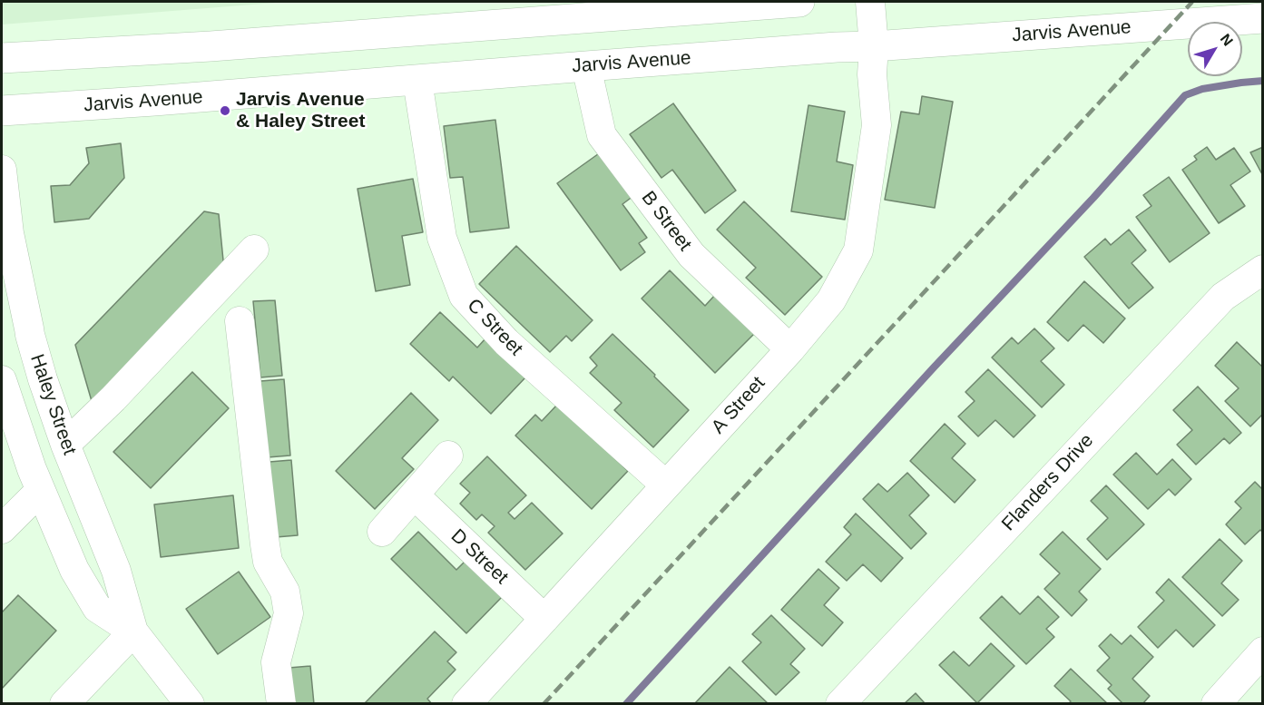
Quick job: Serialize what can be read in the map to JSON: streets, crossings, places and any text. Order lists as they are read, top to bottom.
{
  "streets": {
    "main road": ["Jarvis Avenue"],
    "street": [
      "B Street",
      "C Street",
      "Haley Street",
      "A Street",
      "Flanders Drive",
      "D Street"
    ]
  },
  "crossings": [
    ["Jarvis Avenue", "B Street"],
    ["Jarvis Avenue", "C Street"],
    ["Jarvis Avenue", "A Street"],
    ["B Street", "A Street"],
    ["C Street", "A Street"],
    ["A Street", "D Street"]
  ],
  "places": ["Jarvis Avenue & Haley Street"],
  "north": "top right"
}
